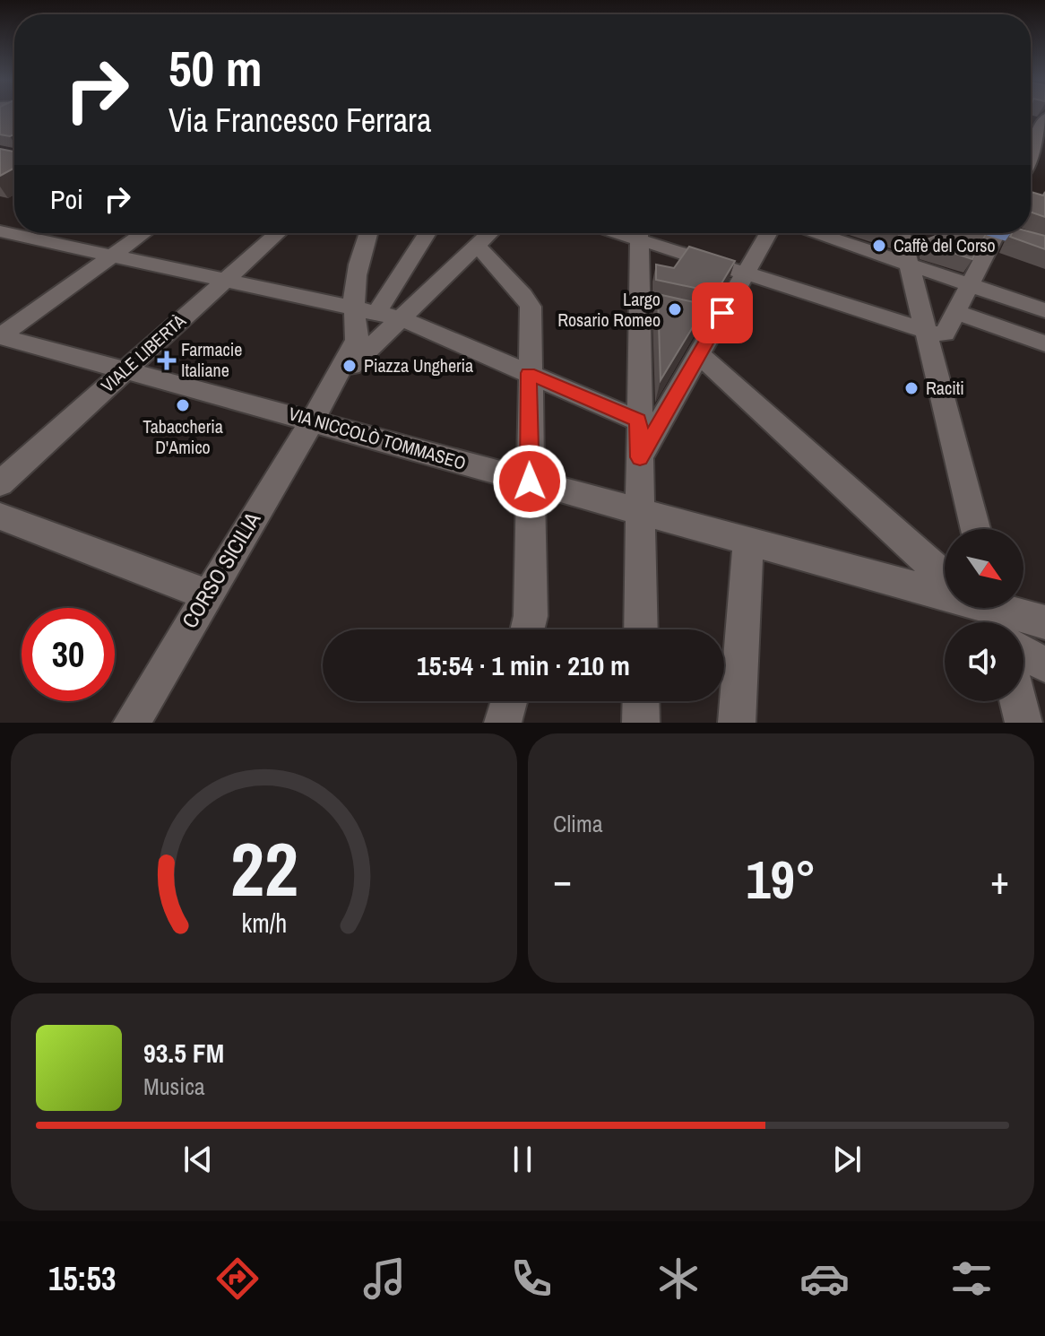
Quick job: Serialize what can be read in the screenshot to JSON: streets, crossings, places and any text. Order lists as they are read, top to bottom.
{
  "streets": {
    "street": ["VIALE LIBERTÀ", "VIA NICCOLÒ TOMMASEO", "CORSO SICILIA"]
  },
  "crossings": [
    ["VIALE LIBERTÀ", "VIA NICCOLÒ TOMMASEO"],
    ["VIA NICCOLÒ TOMMASEO", "CORSO SICILIA"]
  ],
  "places": {
    "other": [
      "Caffè del Corso",
      "Largo Rosario Romeo",
      "Piazza Ungheria",
      "Raciti",
      "Tabaccheria D'Amico"
    ],
    "health": ["Farmacie Italiane"]
  },
  "north": "bottom right",
  "page": {
    "turn": ["50 m", "Via Francesco Ferrara"],
    "then": "Poi",
    "limit": "30",
    "trip": "15:54 · 1 min · 210 m",
    "tile": "Clima",
    "heat": ["−", "19°", "+"],
    "song": ["93.5 FM", "Musica"],
    "tabs": "15:53",
    "gauge": ["22", "km/h"]
  }
}
